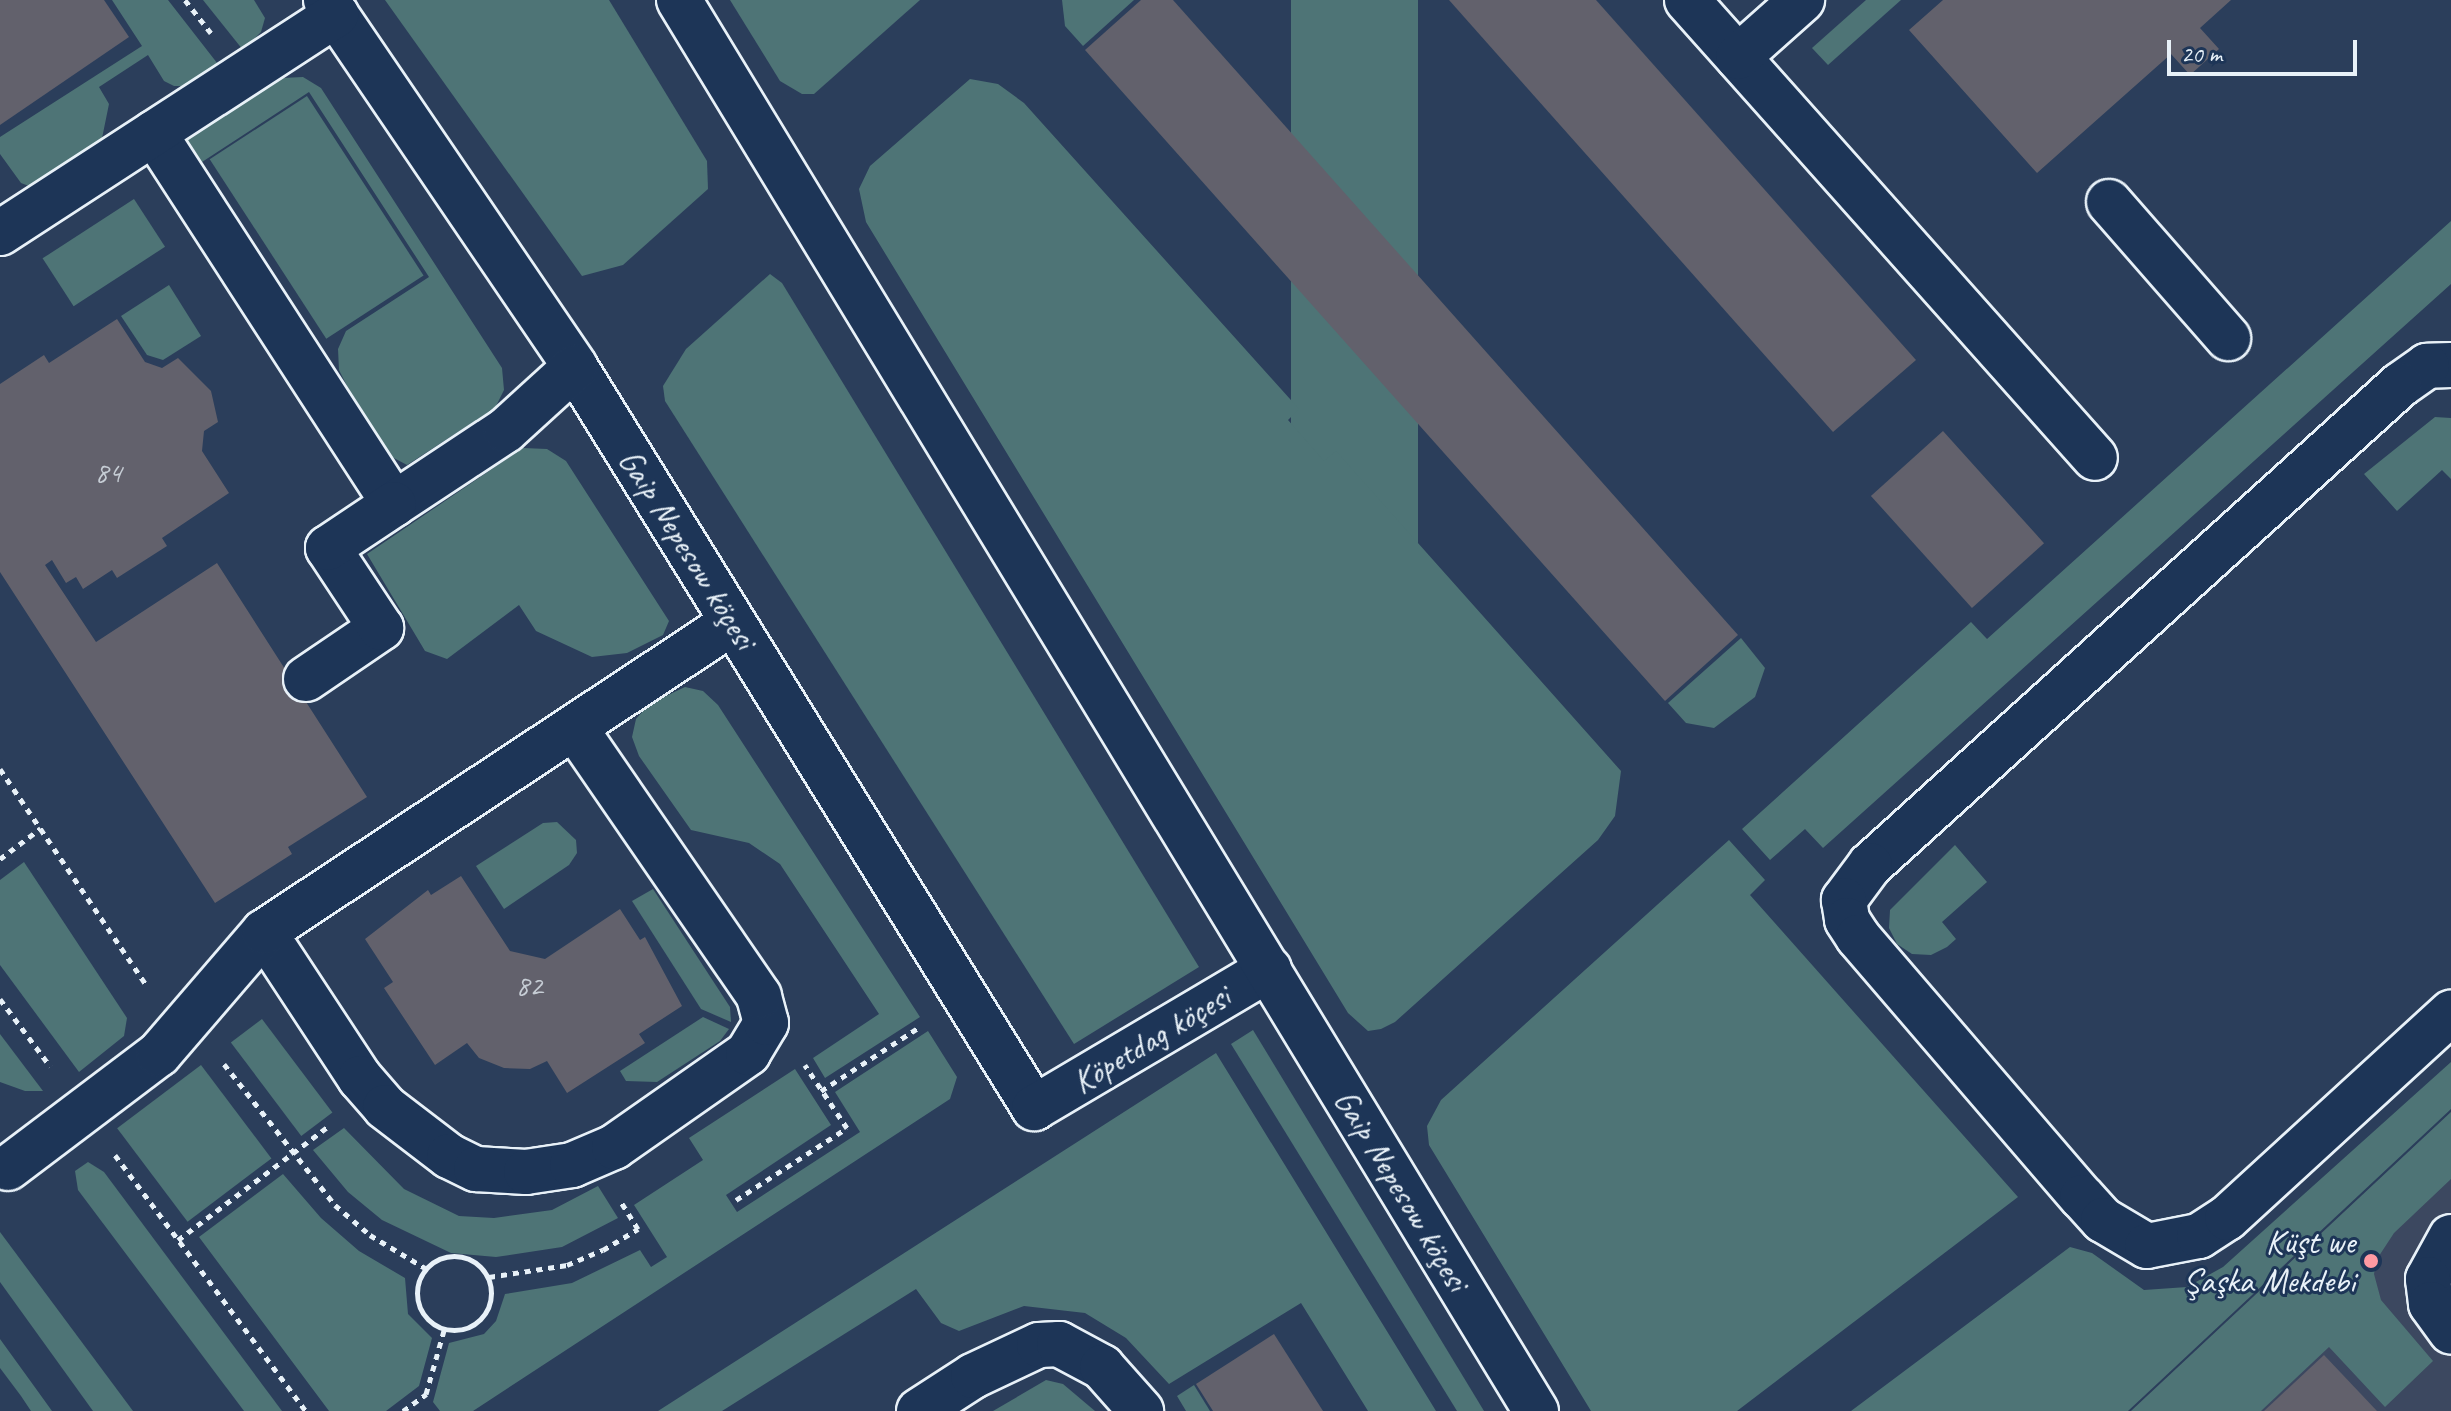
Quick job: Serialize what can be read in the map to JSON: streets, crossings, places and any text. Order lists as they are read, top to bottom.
{
  "streets": {
    "street": ["Gaip Nepesow köçesi", "Köpetdag köçesi"]
  },
  "crossings": [
    ["Gaip Nepesow köçesi", "Köpetdag köçesi"]
  ],
  "places": ["Küşt we Şaşka Mekdebi"],
  "house_numbers": ["84", "82"],
  "scale_bar": "20 m"
}
